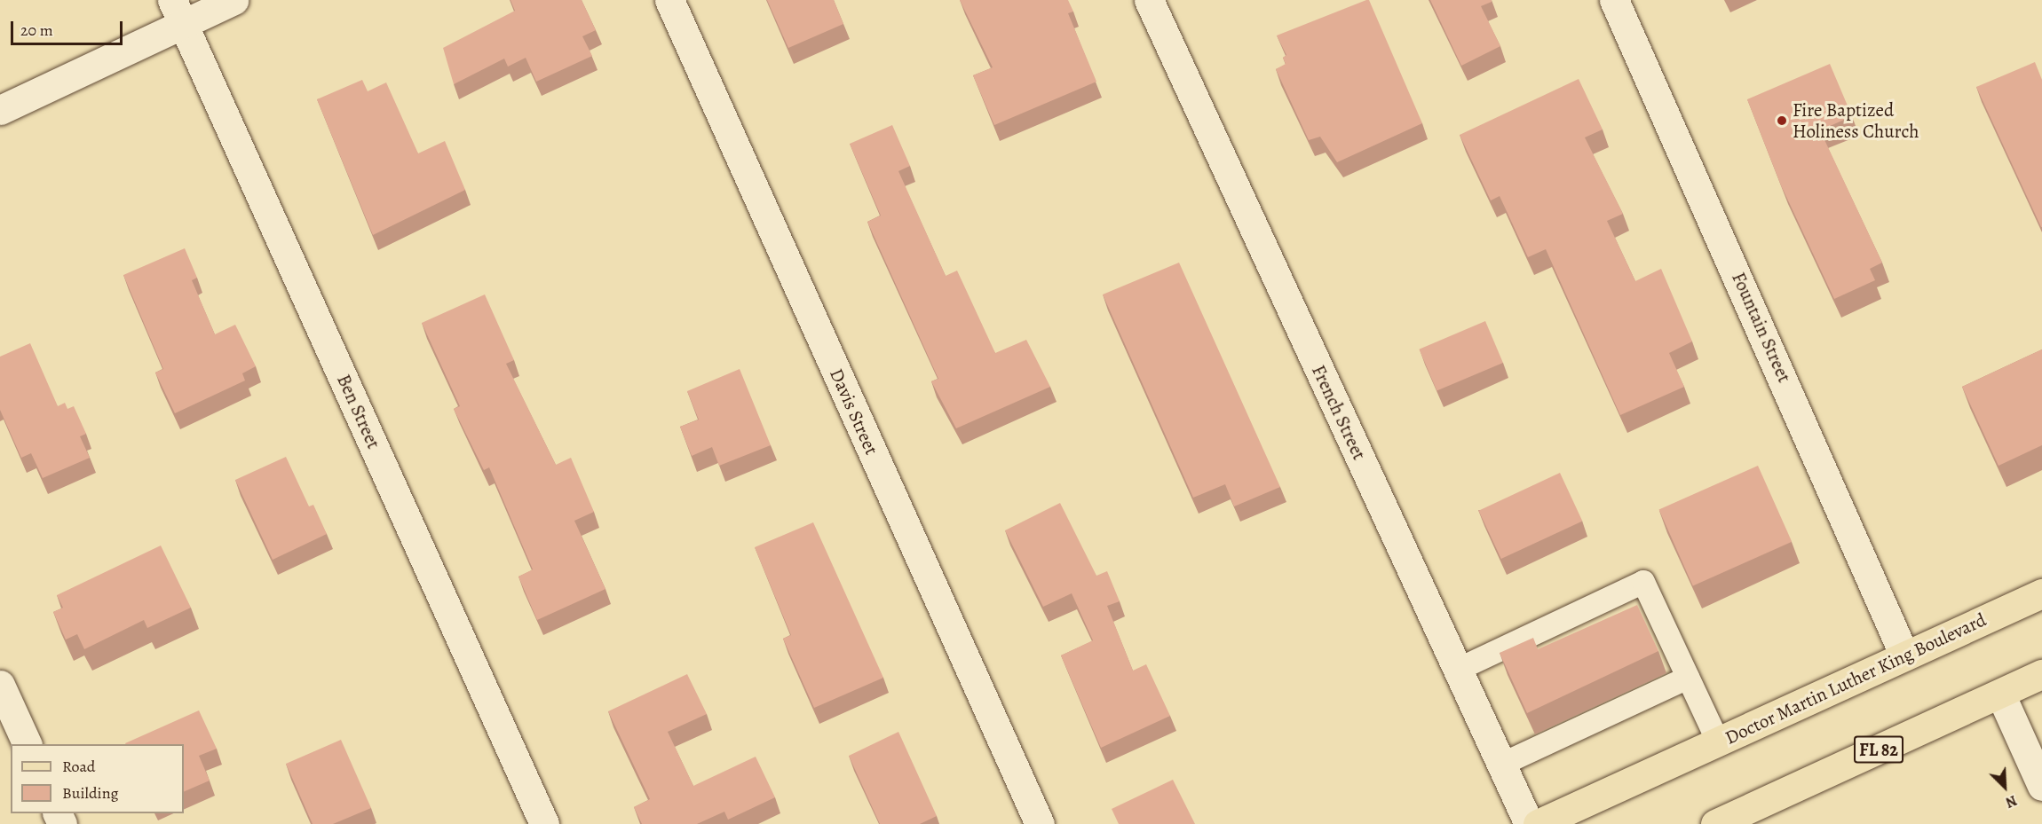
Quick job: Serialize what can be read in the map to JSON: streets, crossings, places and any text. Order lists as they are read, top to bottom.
{
  "streets": {
    "main road": ["Doctor Martin Luther King Boulevard", "FL 82"],
    "street": [
      "Fountain Street",
      "Ben Street",
      "Davis Street",
      "French Street"
    ]
  },
  "crossings": [
    ["Fountain Street", "Doctor Martin Luther King Boulevard"]
  ],
  "places": ["Fire Baptized Holiness Church"],
  "legend": ["Road", "Building"],
  "scale_bar": "20 m",
  "north": "bottom right"
}
